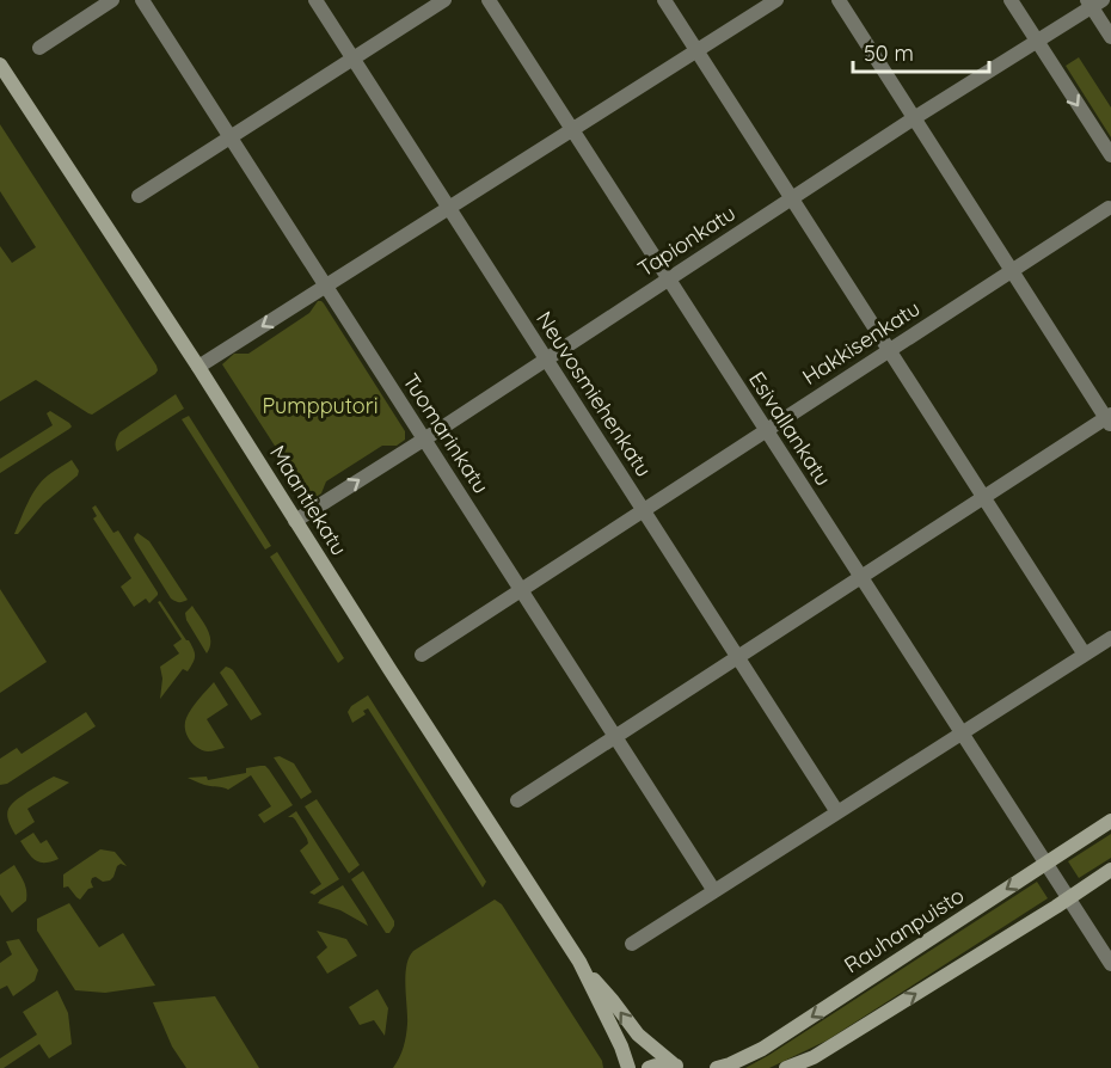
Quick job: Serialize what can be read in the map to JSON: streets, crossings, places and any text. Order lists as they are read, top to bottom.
{
  "streets": {
    "main road": ["Maantiekatu", "Rauhanpuisto"],
    "street": [
      "Tapionkatu",
      "Hakkisenkatu",
      "Neuvosmiehenkatu",
      "Esivallankatu",
      "Tuomarinkatu"
    ]
  },
  "crossings": [
    ["Tapionkatu", "Neuvosmiehenkatu"],
    ["Tapionkatu", "Esivallankatu"],
    ["Tapionkatu", "Tuomarinkatu"],
    ["Tapionkatu", "Maantiekatu"],
    ["Hakkisenkatu", "Neuvosmiehenkatu"],
    ["Hakkisenkatu", "Esivallankatu"],
    ["Hakkisenkatu", "Tuomarinkatu"],
    ["Esivallankatu", "Rauhanpuisto"]
  ],
  "parks": ["Pumpputori"],
  "scale_bar": "50 m"
}
